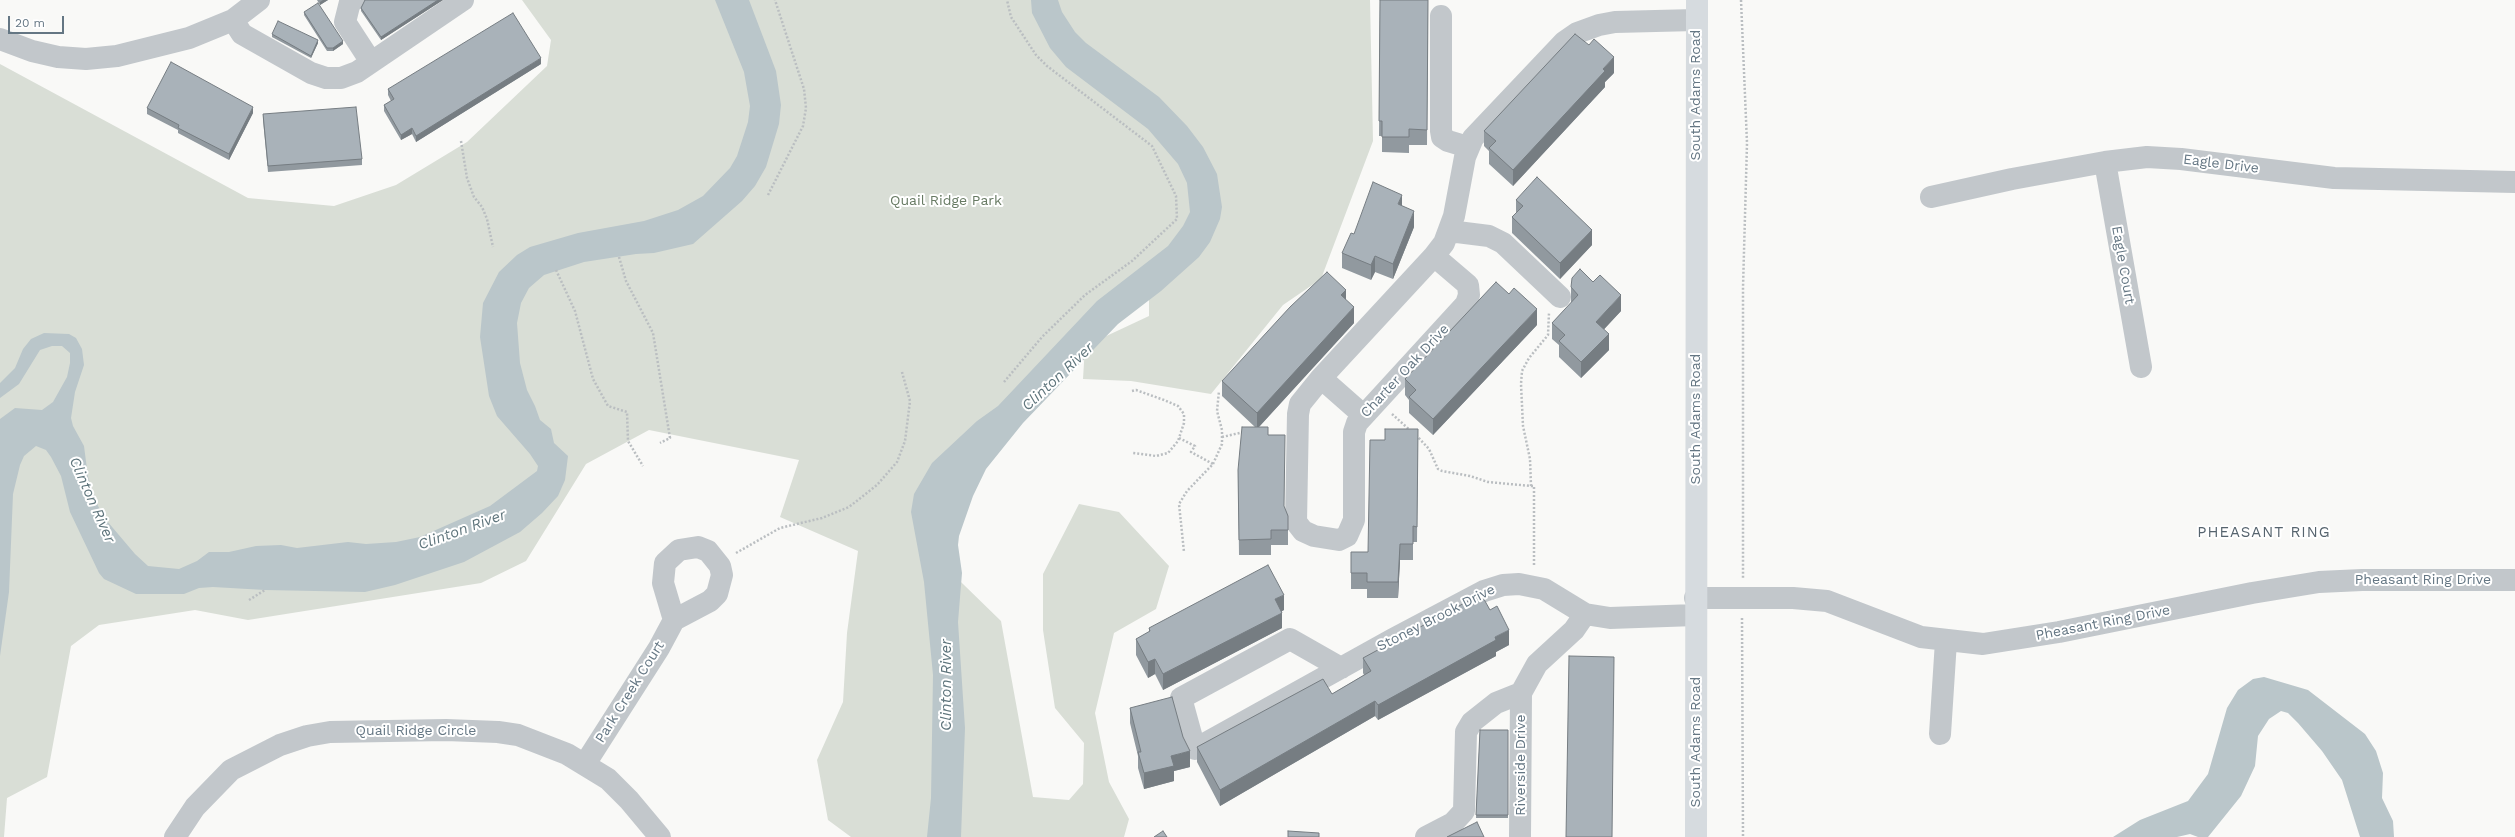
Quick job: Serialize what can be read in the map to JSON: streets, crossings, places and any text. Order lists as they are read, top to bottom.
{
  "streets": {
    "main road": ["South Adams Road"],
    "street": [
      "Eagle Drive",
      "Eagle Court",
      "Charter Oak Drive",
      "Pheasant Ring Drive",
      "Stoney Brook Drive",
      "Park Creek Court",
      "Quail Ridge Circle",
      "Riverside Drive"
    ]
  },
  "crossings": [
    ["South Adams Road", "Charter Oak Drive"],
    ["South Adams Road", "Pheasant Ring Drive"],
    ["South Adams Road", "Stoney Brook Drive"],
    ["Eagle Drive", "Eagle Court"],
    ["Pheasant Ring Drive", "Stoney Brook Drive"],
    ["Stoney Brook Drive", "Riverside Drive"],
    ["Park Creek Court", "Quail Ridge Circle"]
  ],
  "districts": ["PHEASANT RING"],
  "water": ["Clinton River"],
  "parks": ["Quail Ridge Park"],
  "scale_bar": "20 m"
}
